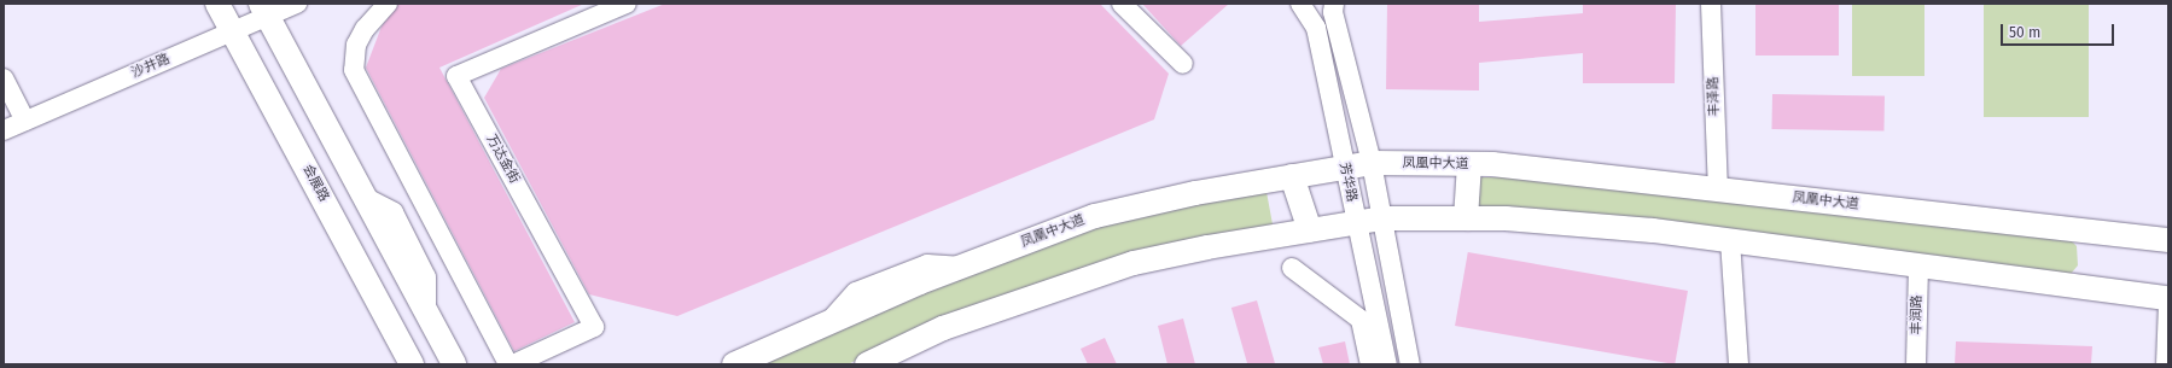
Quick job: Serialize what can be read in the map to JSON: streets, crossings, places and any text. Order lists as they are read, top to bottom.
{
  "streets": {
    "main road": ["凤凰中大道", "会展路"],
    "street": [
      "沙井路",
      "丰泽路",
      "万达金街",
      "芳华路",
      "丰润路"
    ]
  },
  "crossings": [
    ["沙井路", "会展路"],
    ["丰泽路", "凤凰中大道"],
    ["凤凰中大道", "芳华路"]
  ],
  "scale_bar": "50 m"
}
